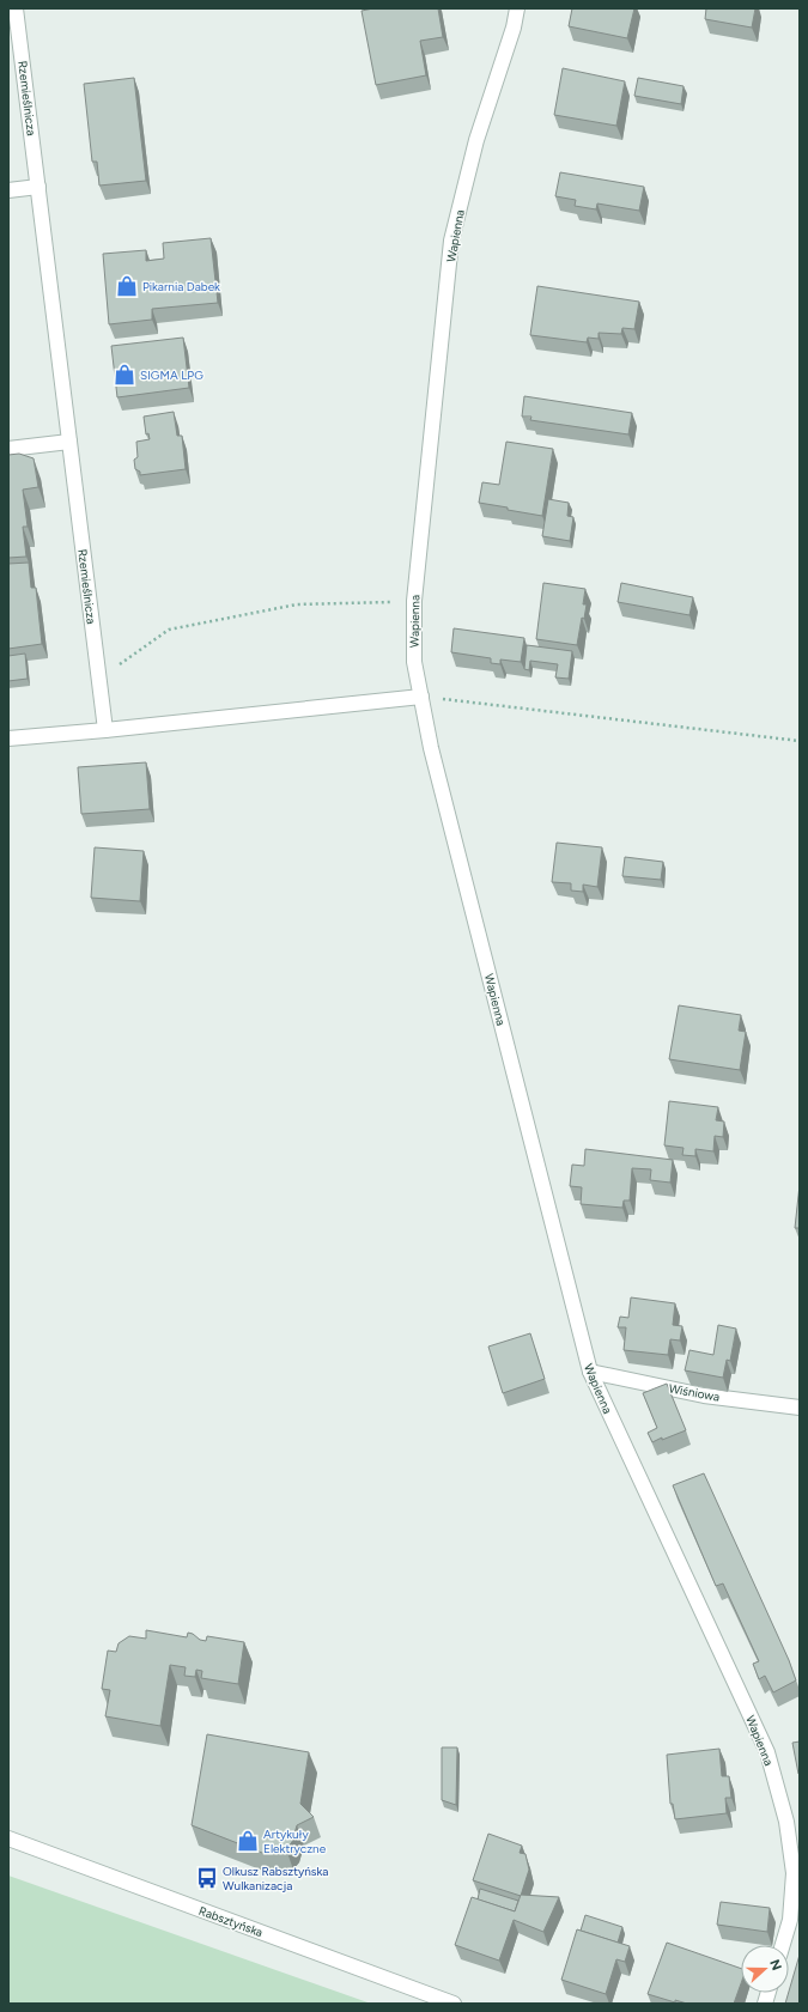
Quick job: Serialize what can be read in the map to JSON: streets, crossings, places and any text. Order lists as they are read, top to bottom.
{
  "streets": {
    "street": [
      "Rzemieślnicza",
      "Wapienna",
      "Wiśniowa",
      "Rabsztyńska"
    ]
  },
  "crossings": [
    ["Wapienna", "Wiśniowa"]
  ],
  "places": {
    "shop": ["Pikarnia Dabek", "SIGMA LPG", "Artykuły Elektryczne"],
    "bus stop": ["Olkusz Rabsztyńska Wulkanizacja"]
  },
  "north": "right"
}
